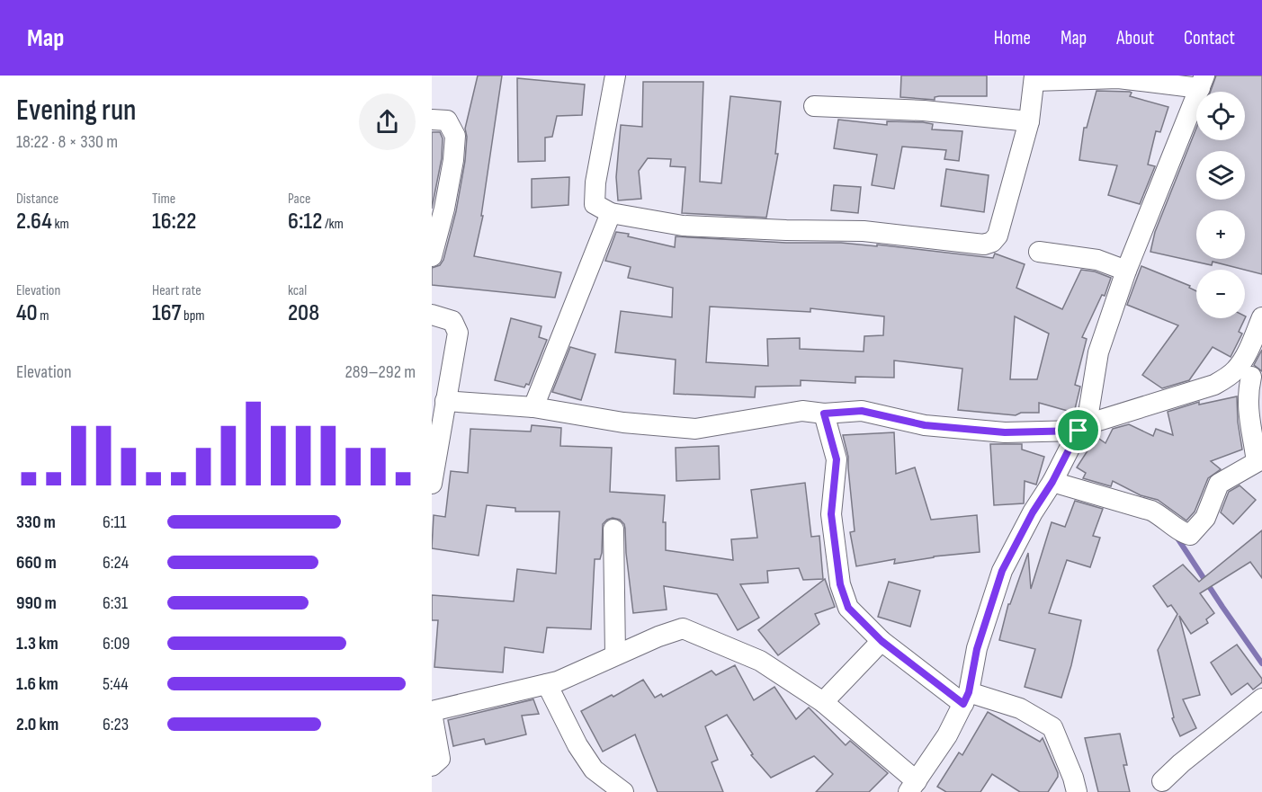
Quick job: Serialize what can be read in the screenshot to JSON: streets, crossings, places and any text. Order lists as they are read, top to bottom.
{
  "page": {
    "header": "Map",
    "nav": [
      "Home",
      "Map",
      "About",
      "Contact"
    ],
    "heading": ["Evening run", "18:22 · 8 × 330 m"],
    "map_buttons": ["+", "−"],
    "stats": [
      ["Distance", "2.64 km"],
      ["Time", "16:22"],
      ["Pace", "6:12 /km"],
      ["Elevation", "40 m"],
      ["Heart rate", "167 bpm"],
      ["kcal", "208"]
    ],
    "chart": ["Elevation", "289–292 m"],
    "list": [
      {
        "name": "330 m",
        "note": "6:11"
      },
      {
        "name": "660 m",
        "note": "6:24"
      },
      {
        "name": "990 m",
        "note": "6:31"
      },
      {
        "name": "1.3 km",
        "note": "6:09"
      },
      {
        "name": "1.6 km",
        "note": "5:44"
      },
      {
        "name": "2.0 km",
        "note": "6:23"
      }
    ]
  }
}
